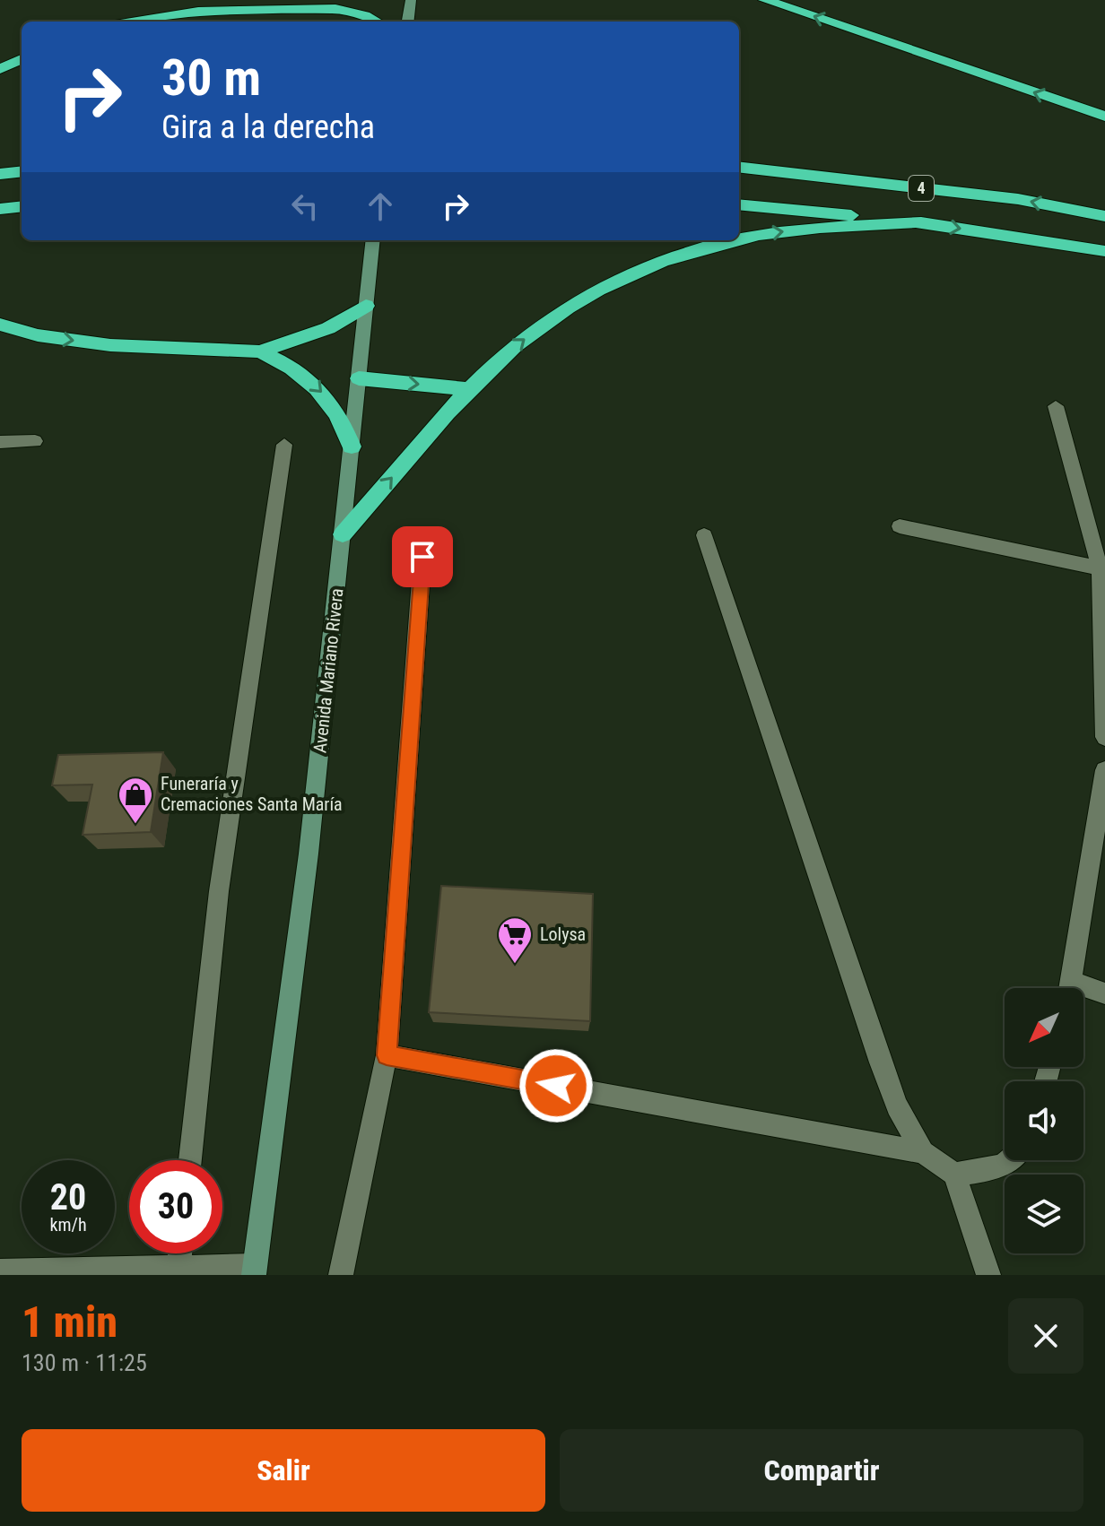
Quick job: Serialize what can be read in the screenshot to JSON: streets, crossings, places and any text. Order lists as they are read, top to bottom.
{
  "streets": {
    "highway": ["4"],
    "street": ["Avenida Mariano Rivera"]
  },
  "places": {
    "shop": ["Funeraría y Cremaciones Santa María"],
    "supermarket": ["Lolysa"]
  },
  "north": "bottom left",
  "page": {
    "turn": ["30 m", "Gira a la derecha"],
    "speed": "20 km/h",
    "limit": "30",
    "heading": ["1 min", "130 m · 11:25"],
    "buttons": ["Salir", "Compartir"]
  }
}
